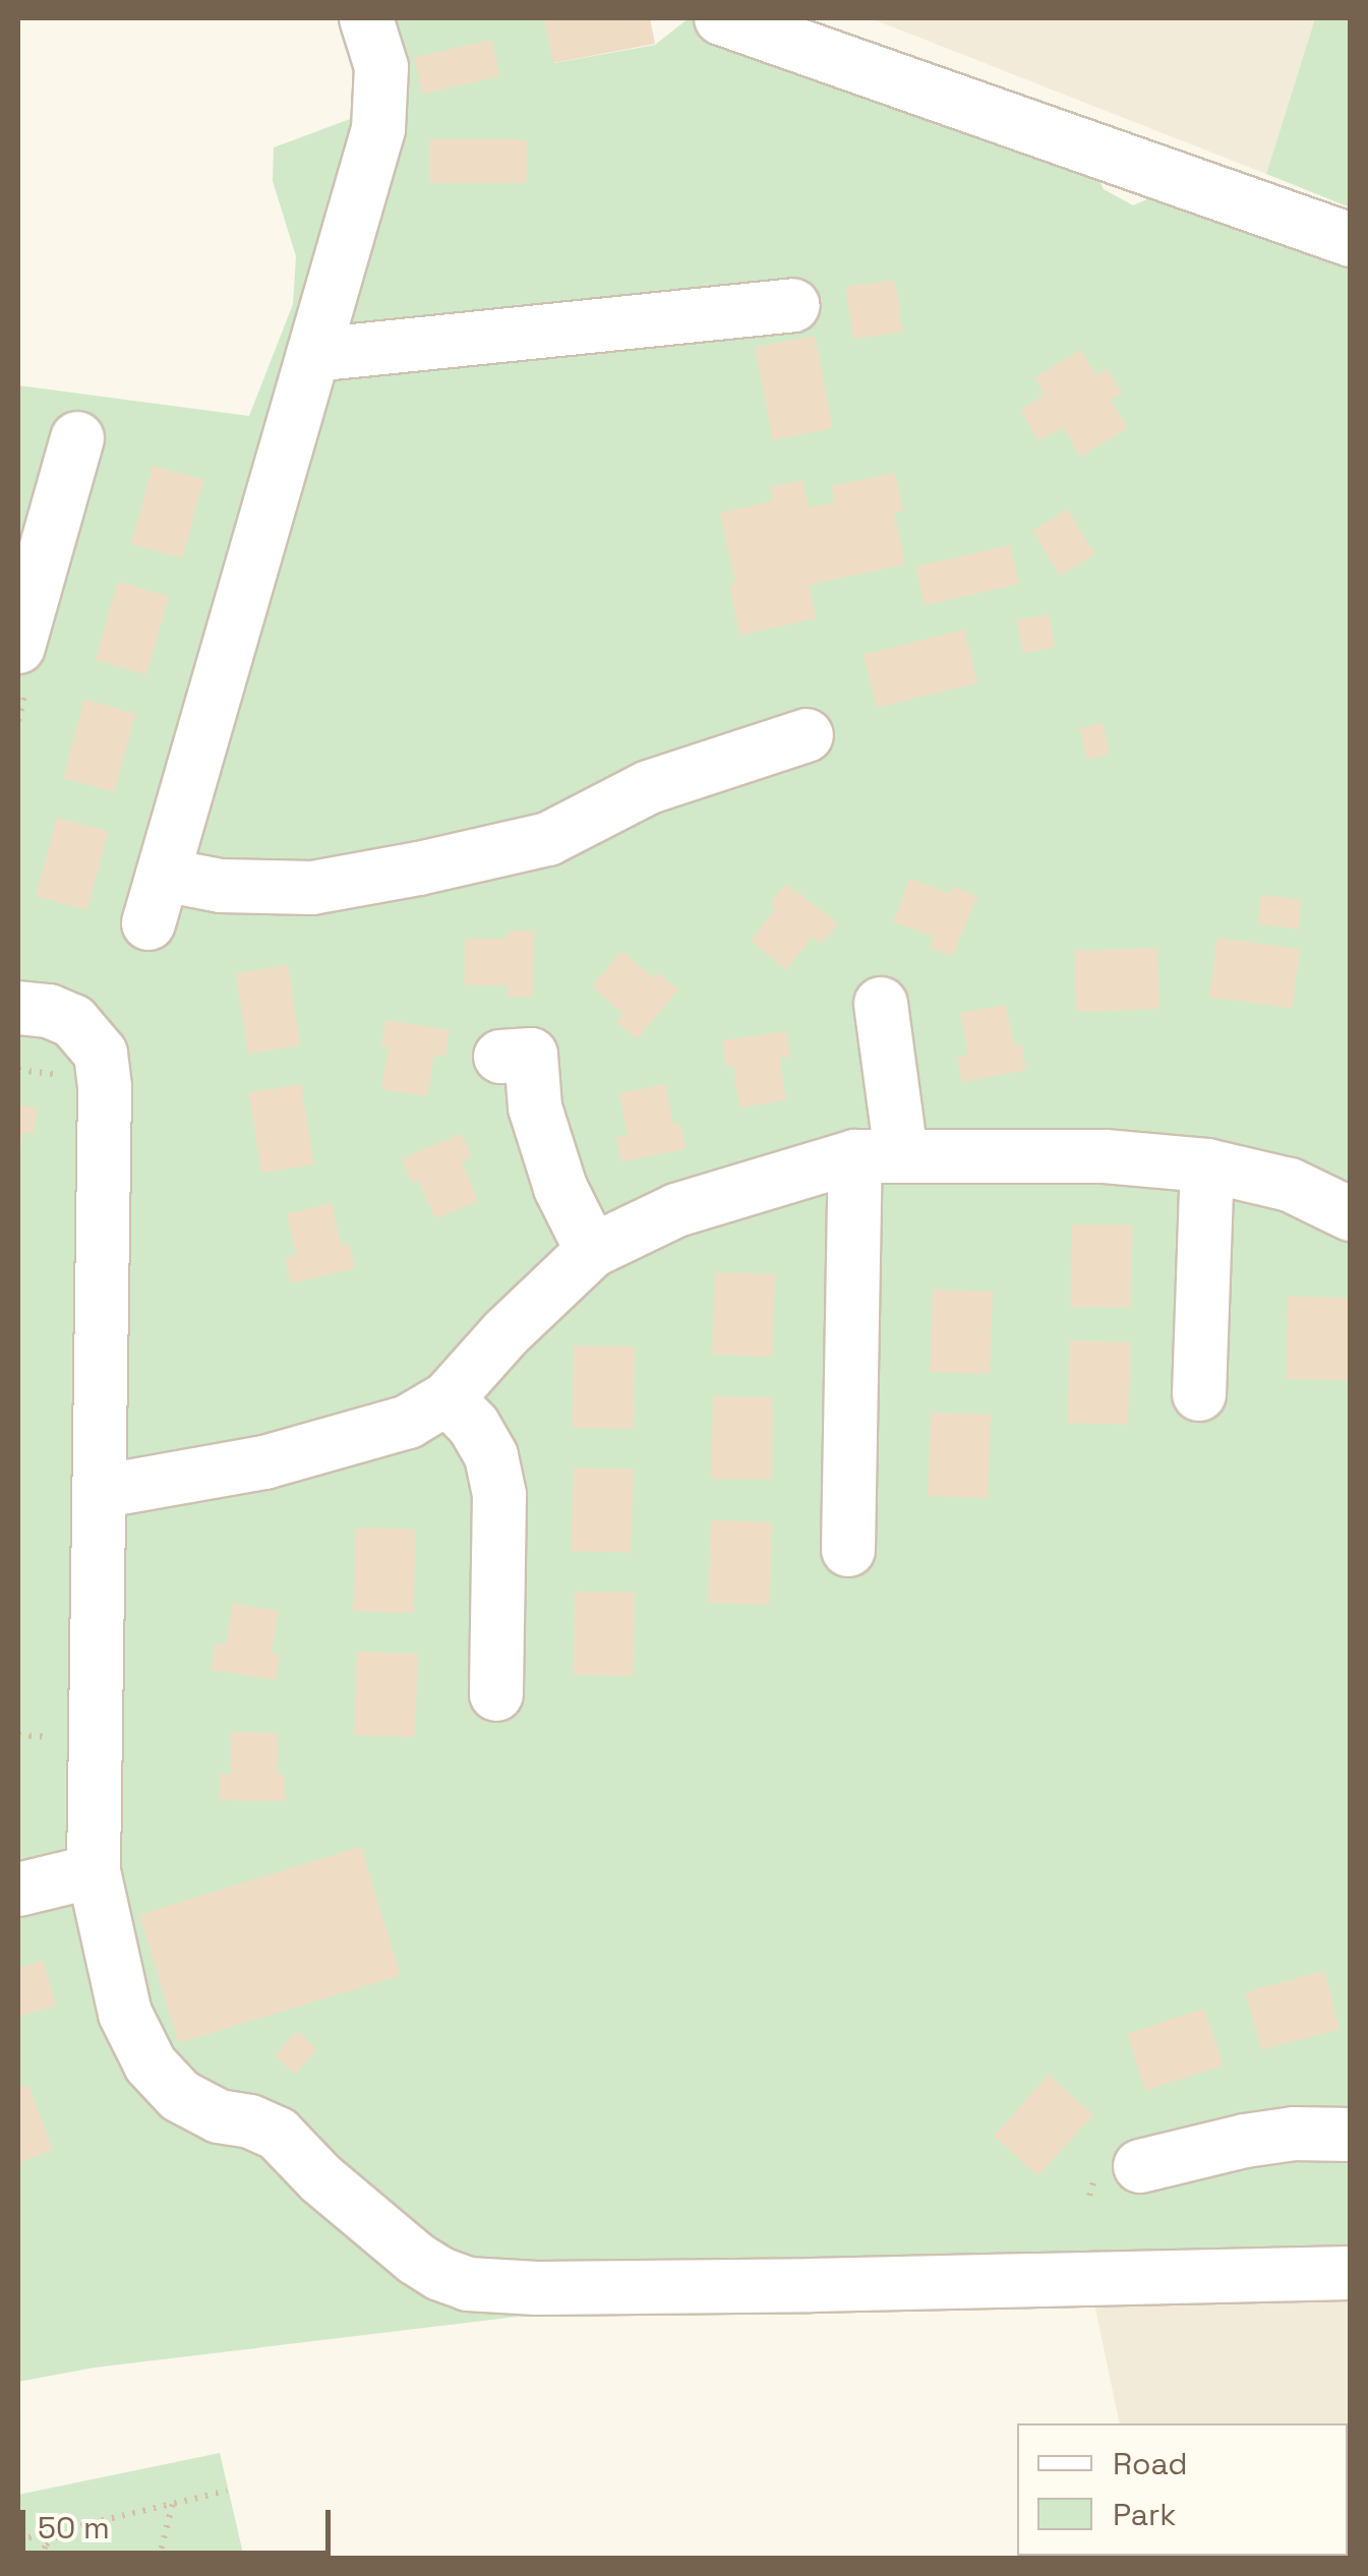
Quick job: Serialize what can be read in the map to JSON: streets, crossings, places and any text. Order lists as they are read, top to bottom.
{
  "legend": ["Road", "Park"],
  "scale_bar": "50 m"
}
